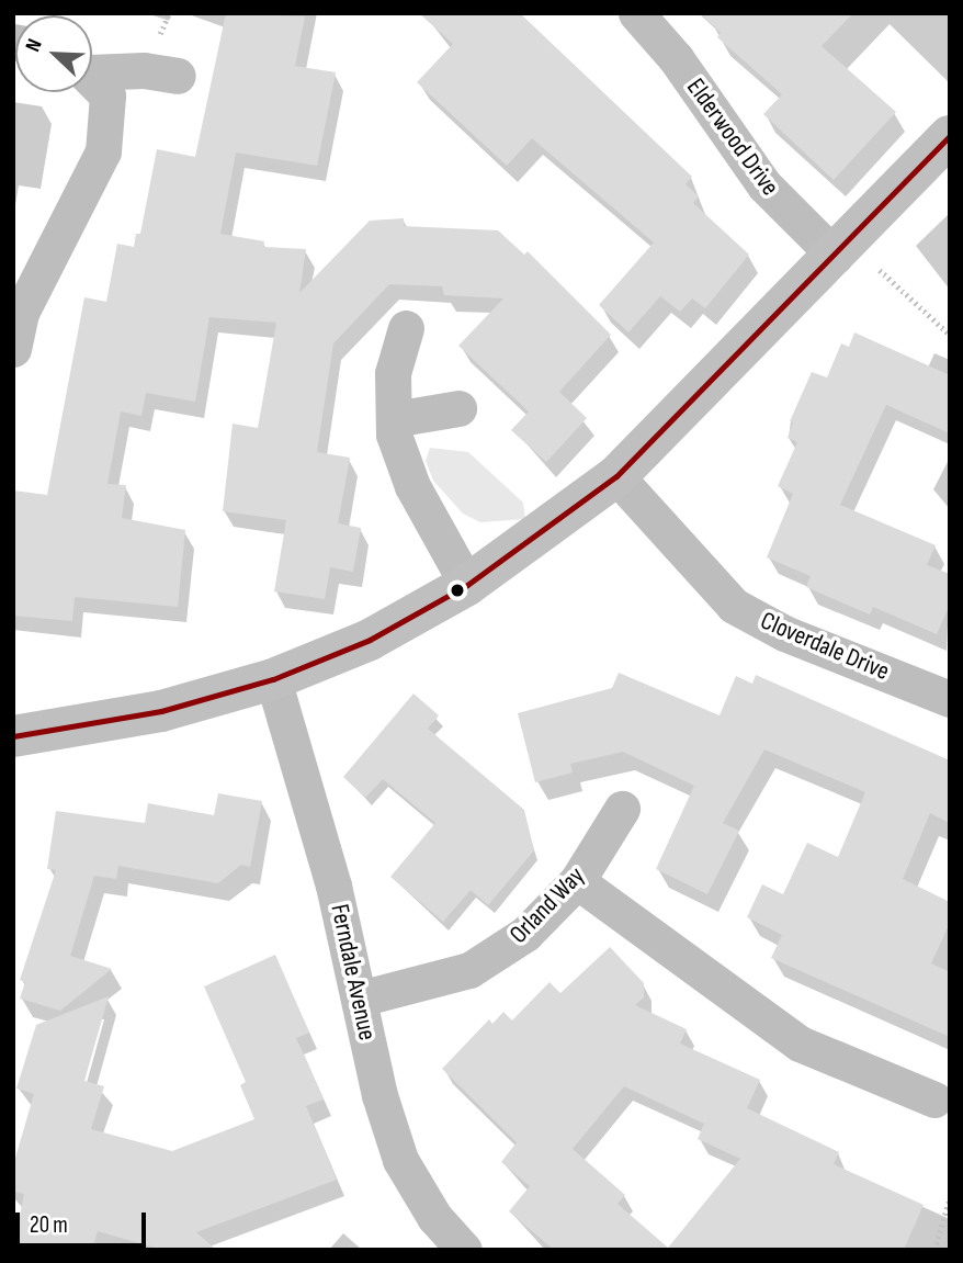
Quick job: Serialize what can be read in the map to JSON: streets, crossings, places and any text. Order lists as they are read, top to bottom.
{
  "streets": {
    "street": [
      "Elderwood Drive",
      "Cloverdale Drive",
      "Orland Way",
      "Ferndale Avenue"
    ]
  },
  "crossings": [
    ["Orland Way", "Ferndale Avenue"]
  ],
  "scale_bar": "20 m",
  "north": "top left"
}
